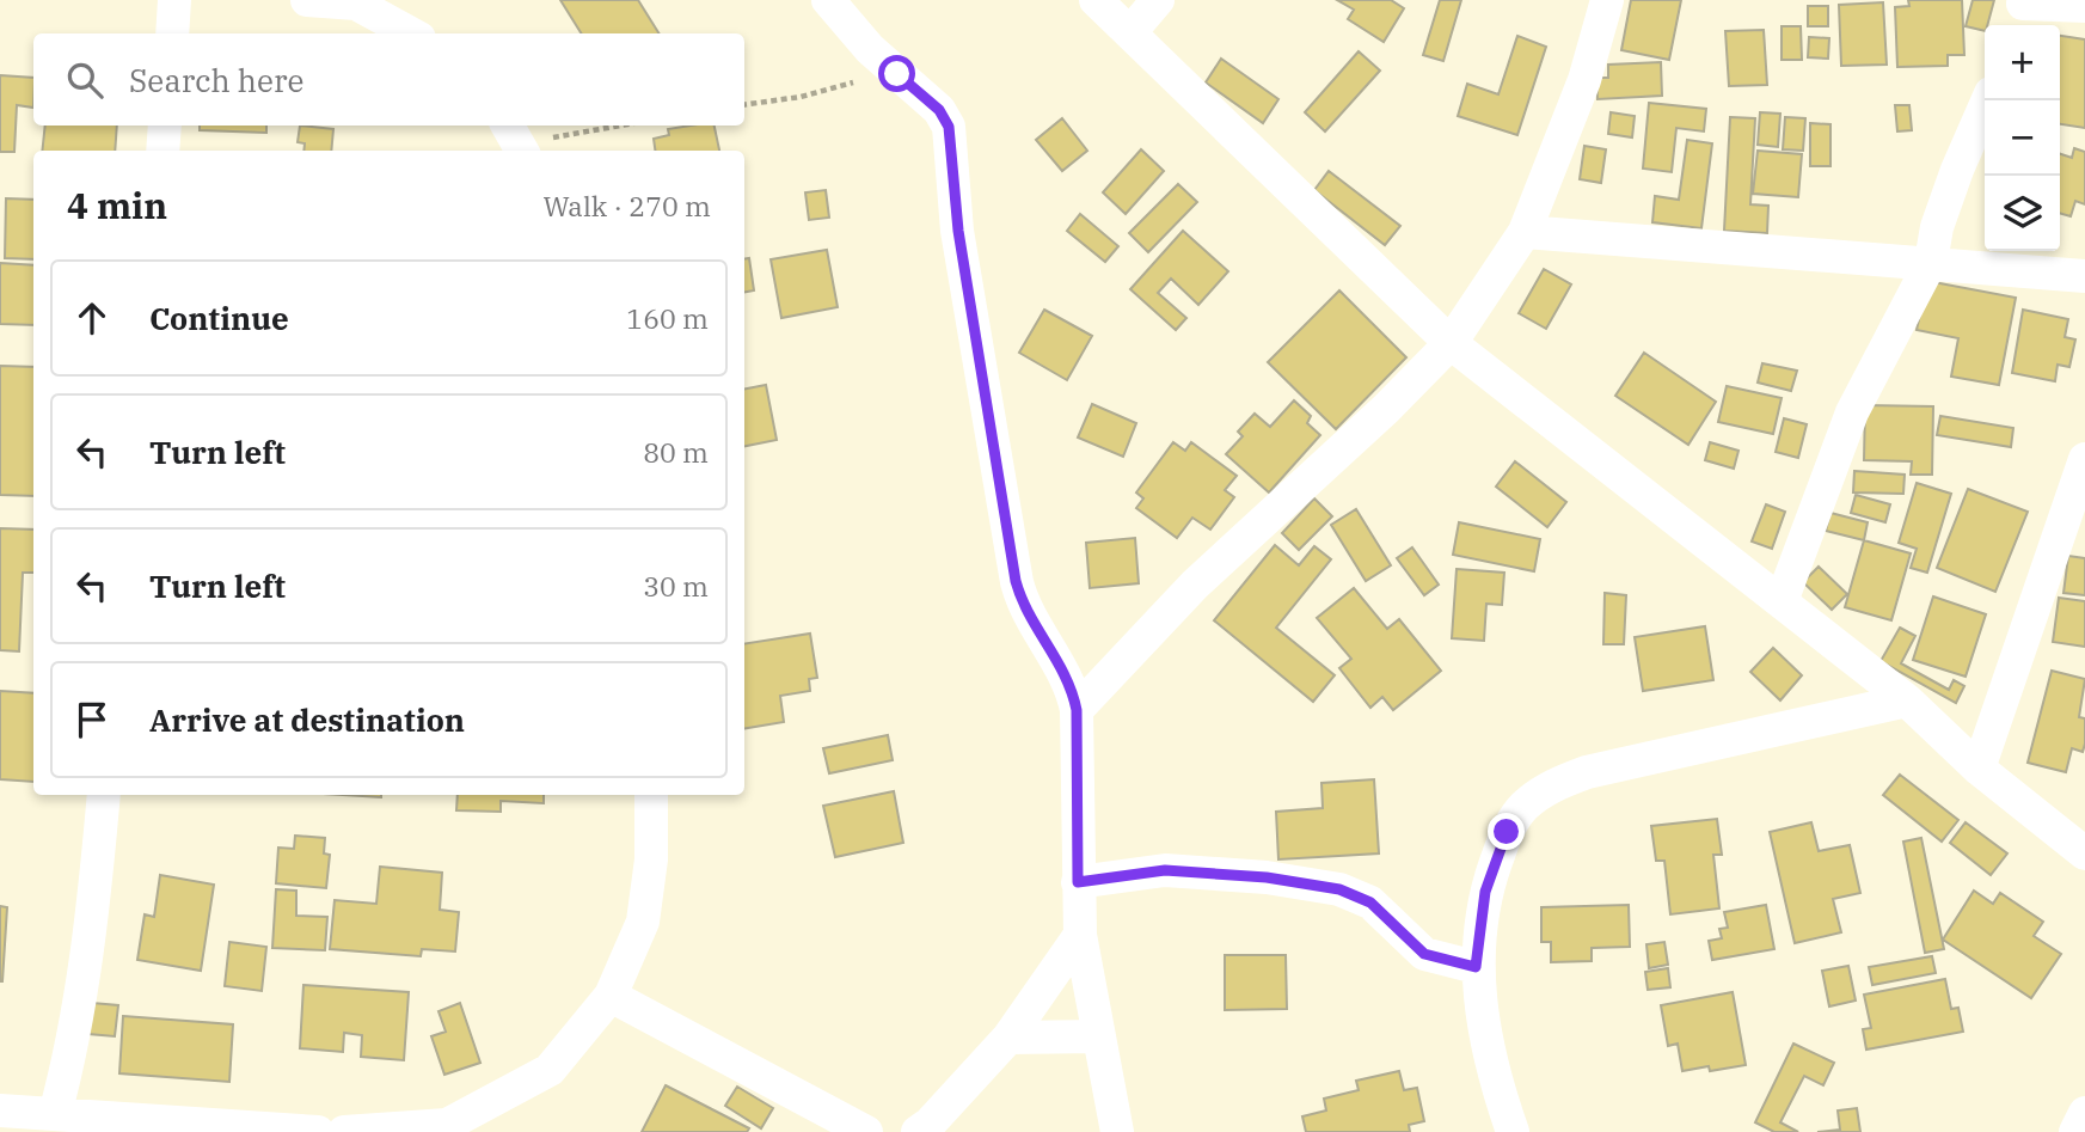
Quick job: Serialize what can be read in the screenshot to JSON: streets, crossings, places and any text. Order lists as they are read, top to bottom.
{
  "page": {
    "map_buttons": ["+", "−"],
    "search": "Search here",
    "heading": ["4 min", "Walk · 270 m"],
    "list": [
      ["Continue", "160 m"],
      ["Turn left", "80 m"],
      ["Turn left", "30 m"],
      "Arrive at destination"
    ]
  }
}
